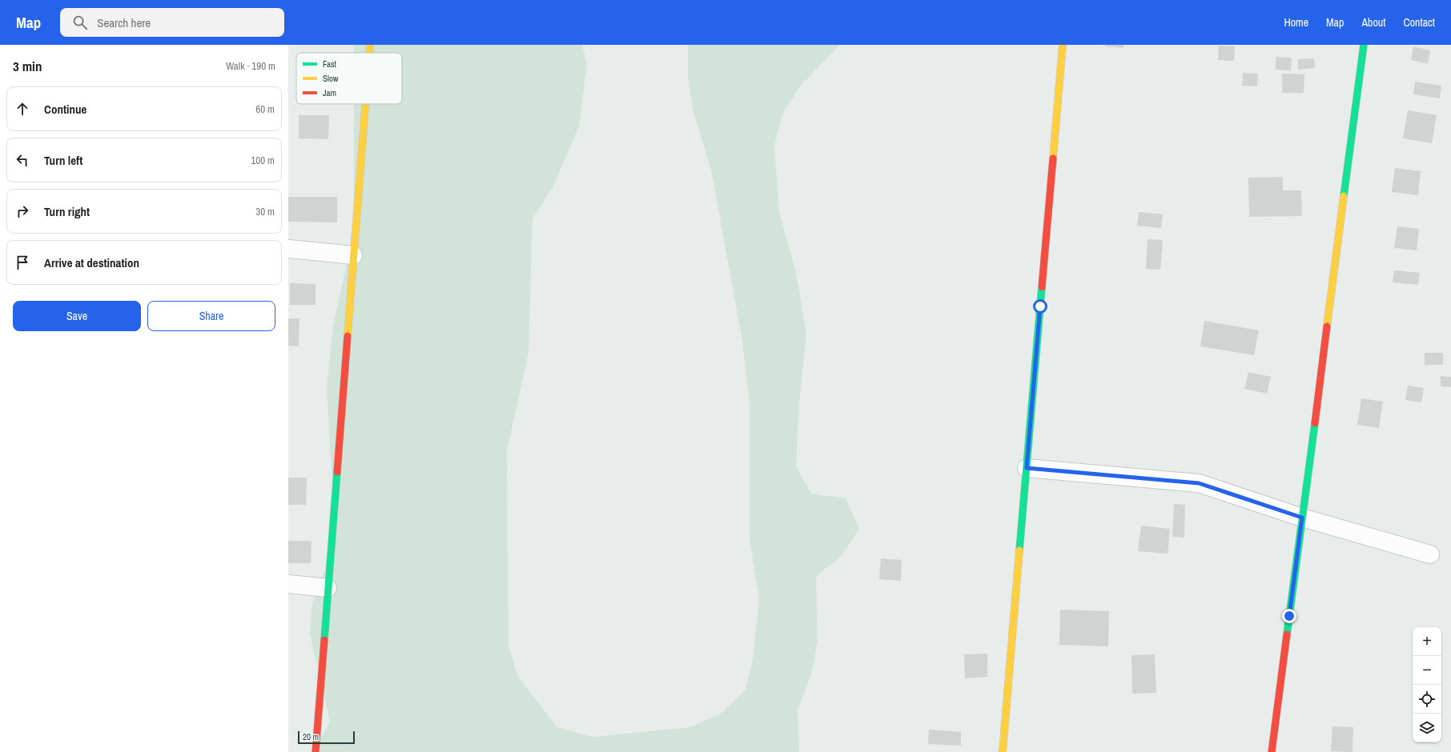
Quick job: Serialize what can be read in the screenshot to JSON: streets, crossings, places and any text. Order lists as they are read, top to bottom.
{
  "legend": ["Fast", "Slow", "Jam"],
  "scale_bar": "20 m",
  "page": {
    "header": "Map",
    "search": "Search here",
    "nav": [
      "Home",
      "Map",
      "About",
      "Contact"
    ],
    "heading": ["3 min", "Walk · 190 m"],
    "list": [
      ["Continue", "60 m"],
      ["Turn left", "100 m"],
      ["Turn right", "30 m"],
      "Arrive at destination"
    ],
    "buttons": ["Save", "Share"],
    "map_buttons": ["+", "−"],
    "scale": "20 m"
  }
}
